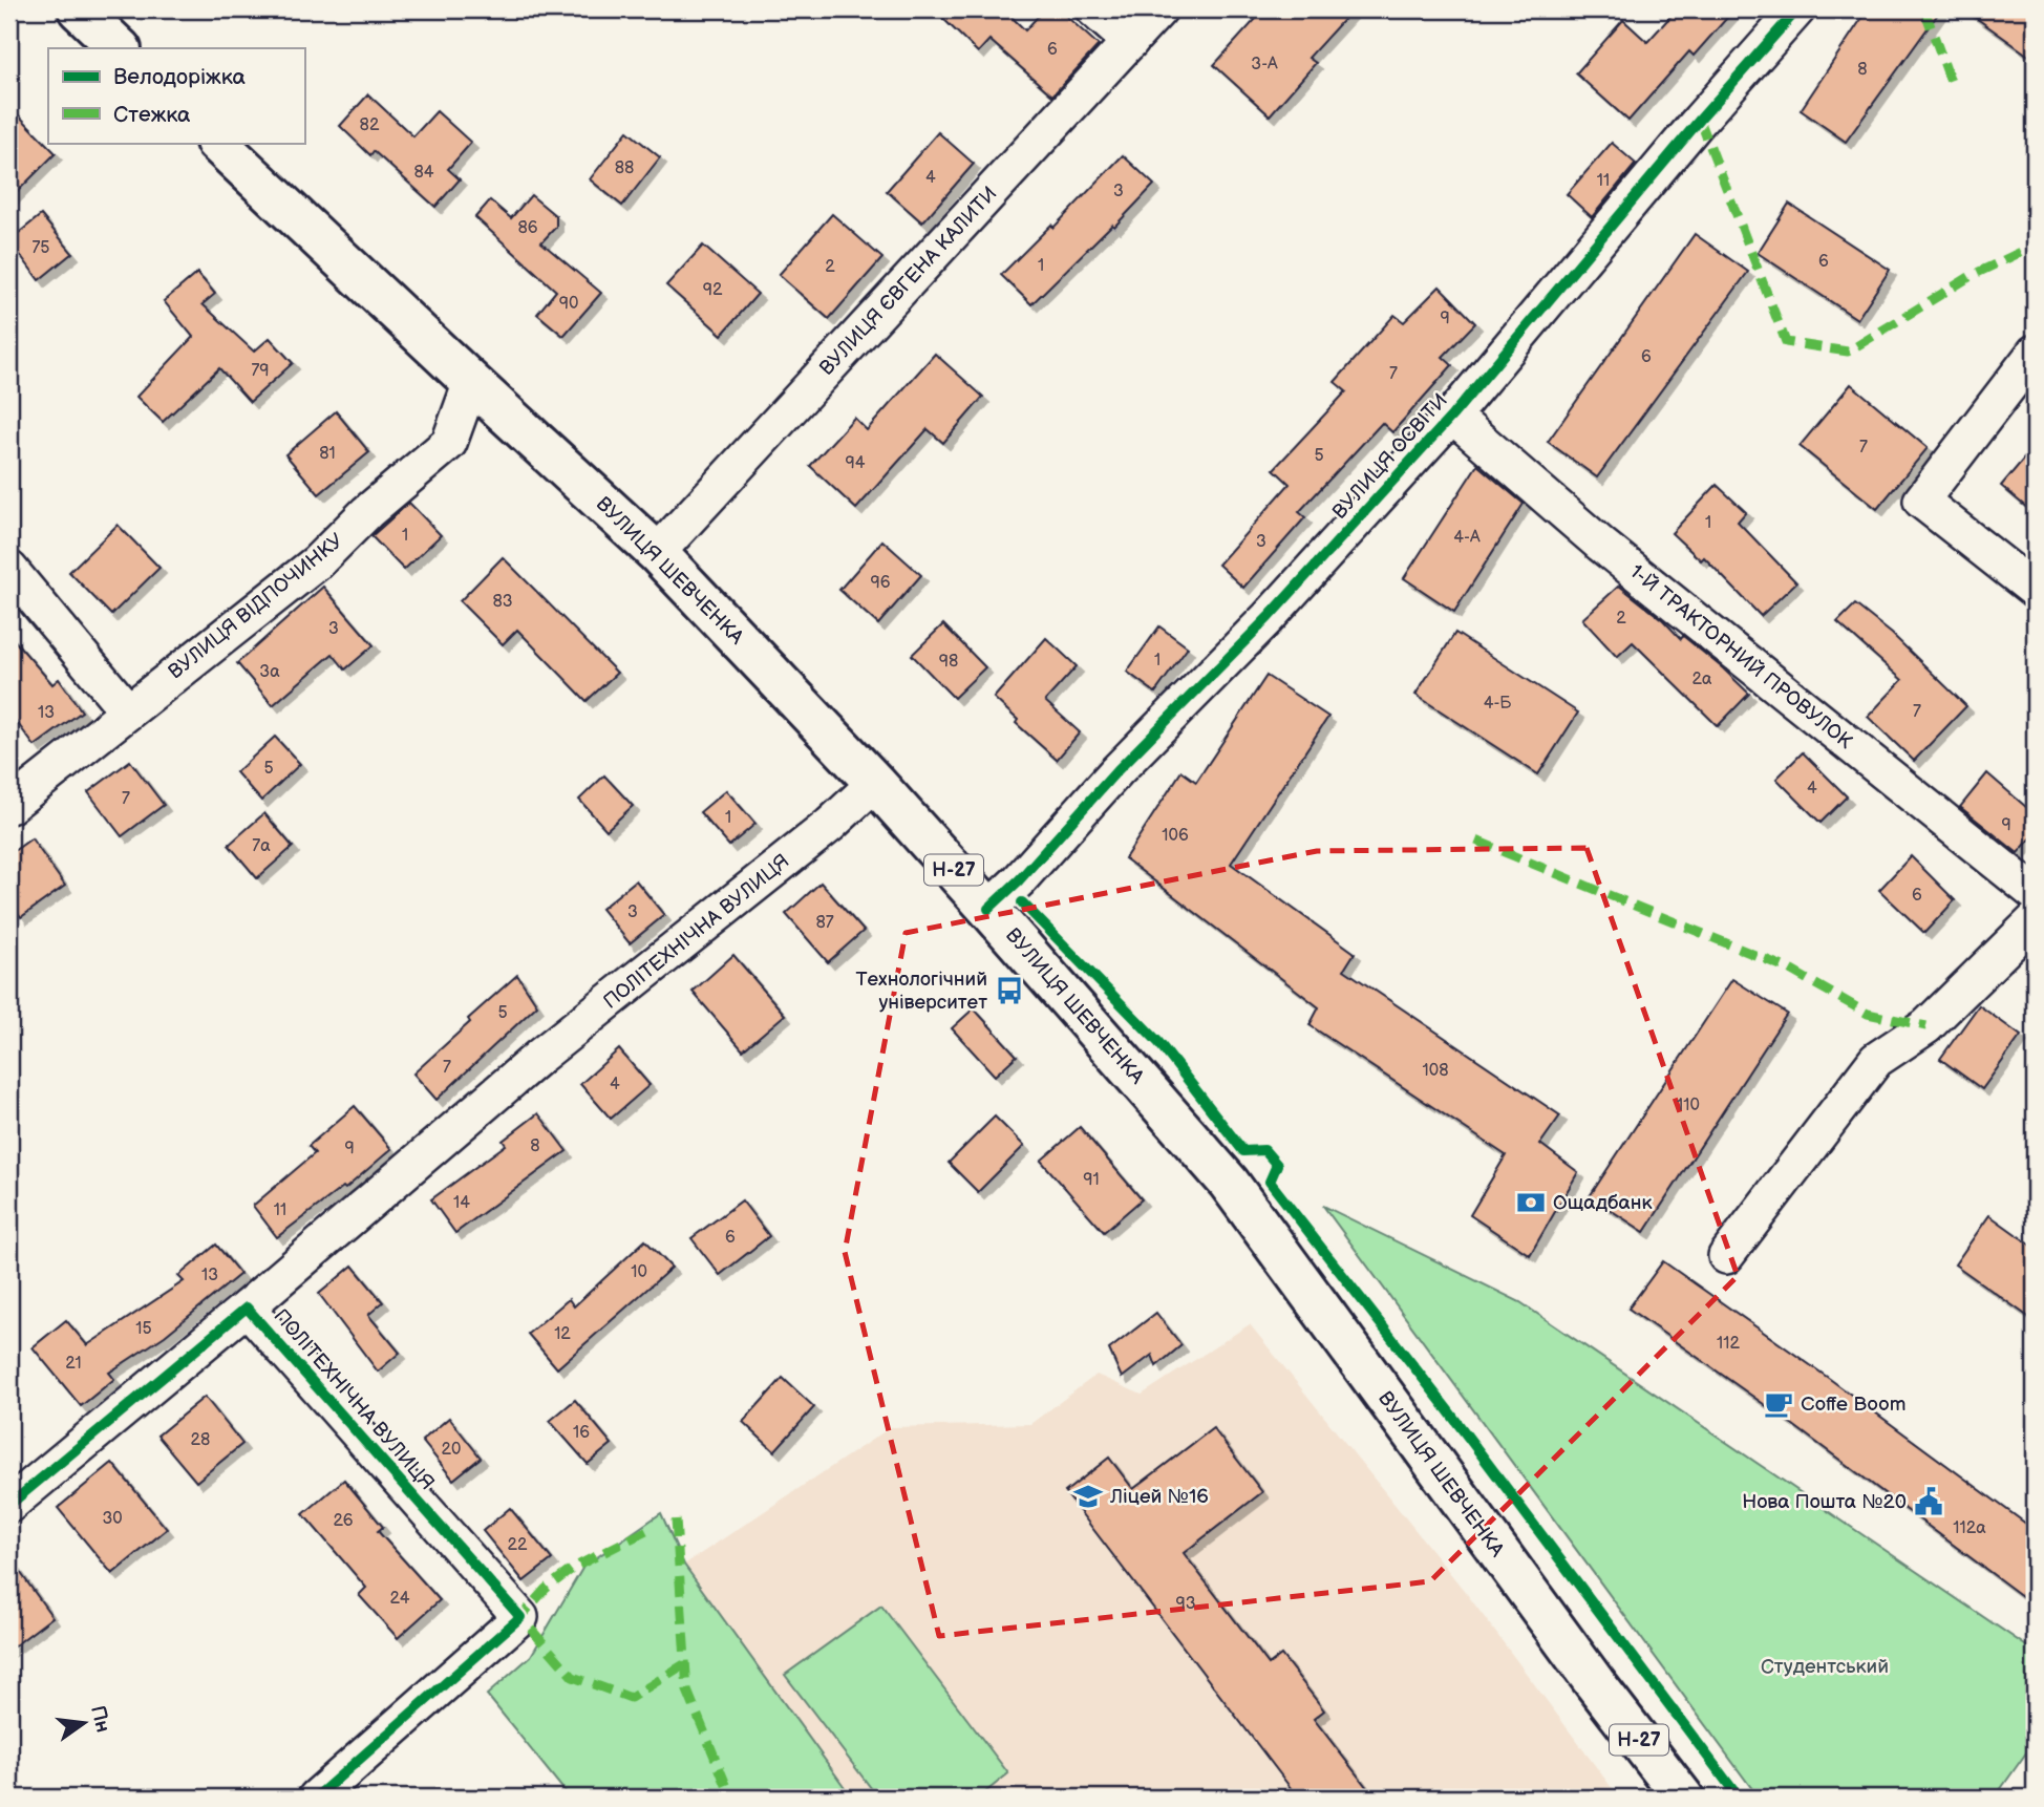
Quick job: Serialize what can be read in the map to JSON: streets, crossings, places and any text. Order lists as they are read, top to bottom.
{
  "streets": {
    "main road": ["ВУЛИЦЯ ШЕВЧЕНКА", "Н-27"],
    "street": [
      "ВУЛИЦЯ ЄВГЕНА КАЛИТИ",
      "ВУЛИЦЯ ОСВІТИ",
      "ВУЛИЦЯ ВІДПОЧИНКУ",
      "1-Й ТРАКТОРНИЙ ПРОВУЛОК",
      "ПОЛІТЕХНІЧНА ВУЛИЦЯ"
    ]
  },
  "crossings": [
    ["ВУЛИЦЯ ЄВГЕНА КАЛИТИ", "ВУЛИЦЯ ШЕВЧЕНКА"],
    ["ВУЛИЦЯ ОСВІТИ", "ВУЛИЦЯ ШЕВЧЕНКА"],
    ["ВУЛИЦЯ ОСВІТИ", "1-Й ТРАКТОРНИЙ ПРОВУЛОК"],
    ["ВУЛИЦЯ ШЕВЧЕНКА", "ВУЛИЦЯ ВІДПОЧИНКУ"],
    ["ВУЛИЦЯ ШЕВЧЕНКА", "ПОЛІТЕХНІЧНА ВУЛИЦЯ"]
  ],
  "parks": ["Студентський"],
  "places": {
    "bus stop": ["Технологічний університет"],
    "bank": ["Ощадбанк"],
    "cafe": ["Coffe Boom"],
    "school or university": ["Ліцей №16"],
    "public building": ["Нова Пошта №20"]
  },
  "house_numbers": [
    "6",
    "3-А",
    "8",
    "82",
    "88",
    "84",
    "4",
    "11",
    "3",
    "86",
    "75",
    "6",
    "1",
    "2",
    "92",
    "90",
    "9",
    "6",
    "79",
    "7",
    "7",
    "81",
    "5",
    "94",
    "1",
    "1",
    "4-А",
    "3",
    "96",
    "83",
    "2",
    "3",
    "1",
    "98",
    "3а",
    "2а",
    "4-Б",
    "7",
    "13",
    "5",
    "4",
    "7",
    "1",
    "9",
    "106",
    "7а",
    "6",
    "3",
    "87",
    "5",
    "7",
    "108",
    "4",
    "110",
    "8",
    "9",
    "91",
    "14",
    "11",
    "6",
    "10",
    "13",
    "15",
    "12",
    "112",
    "21",
    "16",
    "28",
    "20",
    "30",
    "26",
    "112а",
    "22",
    "24",
    "93"
  ],
  "legend": ["Велодоріжка", "Стежка"],
  "north": "right"
}
